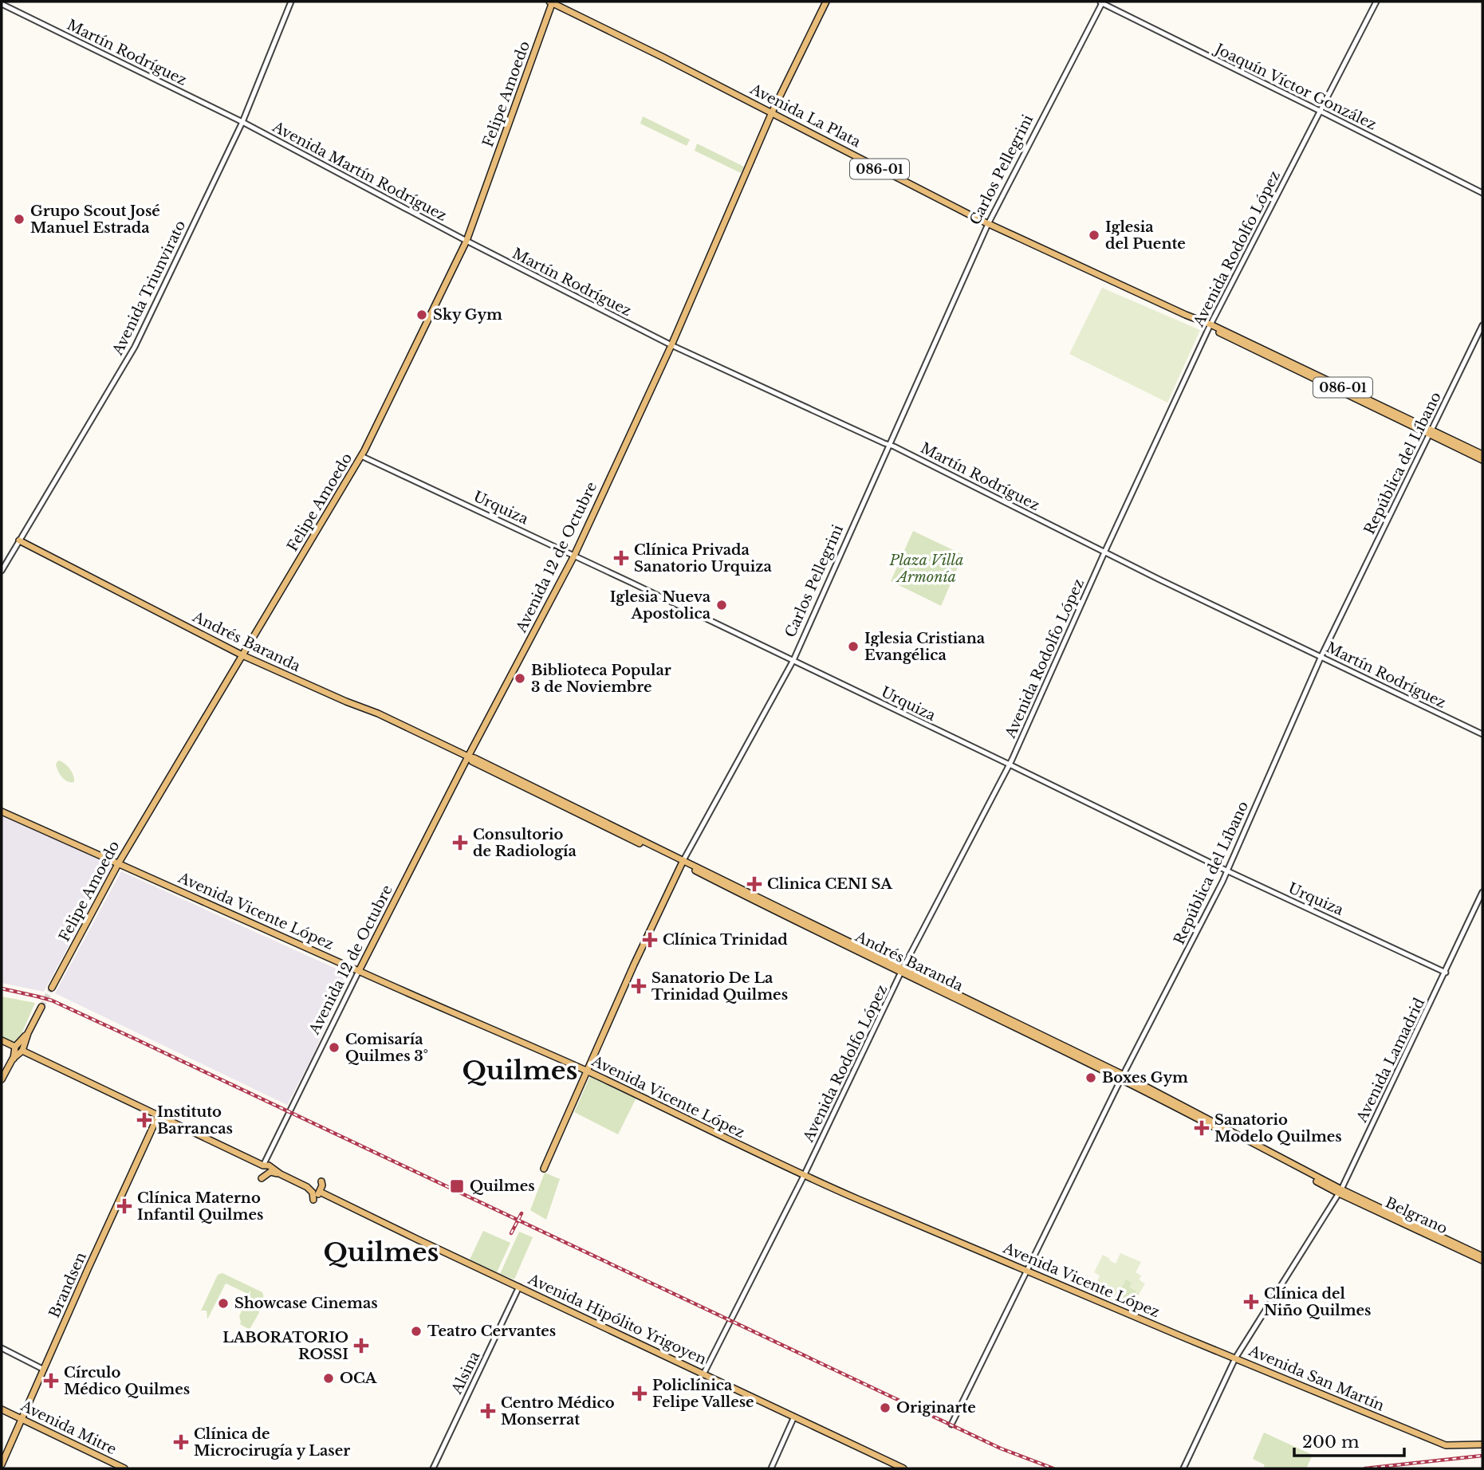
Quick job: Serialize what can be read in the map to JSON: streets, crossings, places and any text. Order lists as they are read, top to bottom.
{
  "streets": {
    "main road": [
      "Felipe Amoedo",
      "Avenida La Plata",
      "086-01",
      "Carlos Pellegrini",
      "Avenida 12 de Octubre",
      "Andrés Baranda",
      "Avenida Vicente López",
      "Belgrano",
      "Brandsen",
      "Avenida Hipólito Yrigoyen",
      "Avenida San Martín",
      "Avenida Mitre"
    ],
    "street": [
      "Martín Rodríguez",
      "Joaquín Víctor González",
      "Avenida Martín Rodríguez",
      "Avenida Rodolfo López",
      "Avenida Triunvirato",
      "República del Líbano",
      "Urquiza",
      "Avenida Lamadrid",
      "Alsina"
    ]
  },
  "crossings": [
    ["Martín Rodríguez", "Felipe Amoedo"],
    ["Martín Rodríguez", "Carlos Pellegrini"],
    ["Martín Rodríguez", "Avenida Martín Rodríguez"],
    ["Martín Rodríguez", "Avenida Rodolfo López"],
    ["Martín Rodríguez", "Avenida Triunvirato"],
    ["Martín Rodríguez", "República del Líbano"],
    ["Martín Rodríguez", "Avenida 12 de Octubre"],
    ["Joaquín Víctor González", "Carlos Pellegrini"],
    ["Joaquín Víctor González", "Avenida Rodolfo López"],
    ["Felipe Amoedo", "Avenida La Plata"],
    ["Felipe Amoedo", "Avenida Martín Rodríguez"],
    ["Felipe Amoedo", "Urquiza"],
    ["Felipe Amoedo", "Andrés Baranda"],
    ["Felipe Amoedo", "Avenida Vicente López"],
    ["Avenida La Plata", "Carlos Pellegrini"],
    ["Avenida La Plata", "Avenida Rodolfo López"],
    ["Avenida La Plata", "República del Líbano"],
    ["Avenida La Plata", "Avenida 12 de Octubre"],
    ["Carlos Pellegrini", "Urquiza"],
    ["Carlos Pellegrini", "Andrés Baranda"],
    ["Carlos Pellegrini", "Avenida Vicente López"],
    ["Avenida Martín Rodríguez", "Avenida Triunvirato"],
    ["Avenida Rodolfo López", "Urquiza"],
    ["Avenida Rodolfo López", "Andrés Baranda"],
    ["Avenida Rodolfo López", "Avenida Vicente López"],
    ["Avenida Rodolfo López", "Avenida Hipólito Yrigoyen"],
    ["Avenida Triunvirato", "Andrés Baranda"],
    ["República del Líbano", "Urquiza"],
    ["República del Líbano", "Andrés Baranda"],
    ["República del Líbano", "Avenida Vicente López"],
    ["Urquiza", "Avenida 12 de Octubre"],
    ["Urquiza", "Avenida Lamadrid"],
    ["Avenida 12 de Octubre", "Andrés Baranda"],
    ["Avenida 12 de Octubre", "Avenida Vicente López"],
    ["Andrés Baranda", "Avenida Lamadrid"],
    ["Andrés Baranda", "Belgrano"],
    ["Avenida Vicente López", "Avenida Lamadrid"],
    ["Avenida Vicente López", "Avenida San Martín"],
    ["Avenida Lamadrid", "Belgrano"],
    ["Avenida Lamadrid", "Avenida San Martín"],
    ["Brandsen", "Avenida Mitre"],
    ["Avenida Hipólito Yrigoyen", "Alsina"]
  ],
  "districts": ["Quilmes", "Quilmes"],
  "parks": ["Plaza Villa Armonía"],
  "places": {
    "other": [
      "Grupo Scout José Manuel Estrada",
      "Iglesia del Puente",
      "Sky Gym",
      "Iglesia Nueva Apostolica",
      "Iglesia Cristiana Evangélica",
      "Biblioteca Popular 3 de Noviembre",
      "Comisaría Quilmes 3°",
      "Boxes Gym",
      "Showcase Cinemas",
      "Teatro Cervantes",
      "OCA",
      "Originarte"
    ],
    "health": [
      "Clínica Privada Sanatorio Urquiza",
      "Consultorio de Radiología",
      "Clinica CENI SA",
      "Clínica Trinidad",
      "Sanatorio De La Trinidad Quilmes",
      "Instituto Barrancas",
      "Sanatorio Modelo Quilmes",
      "Clínica Materno Infantil Quilmes",
      "Clínica del Niño Quilmes",
      "LABORATORIO ROSSI",
      "Círculo Médico Quilmes",
      "Policlínica Felipe Vallese",
      "Centro Médico Monserrat",
      "Clínica de Microcirugía y Laser"
    ],
    "transit": ["Quilmes"]
  },
  "scale_bar": "200 m"
}
